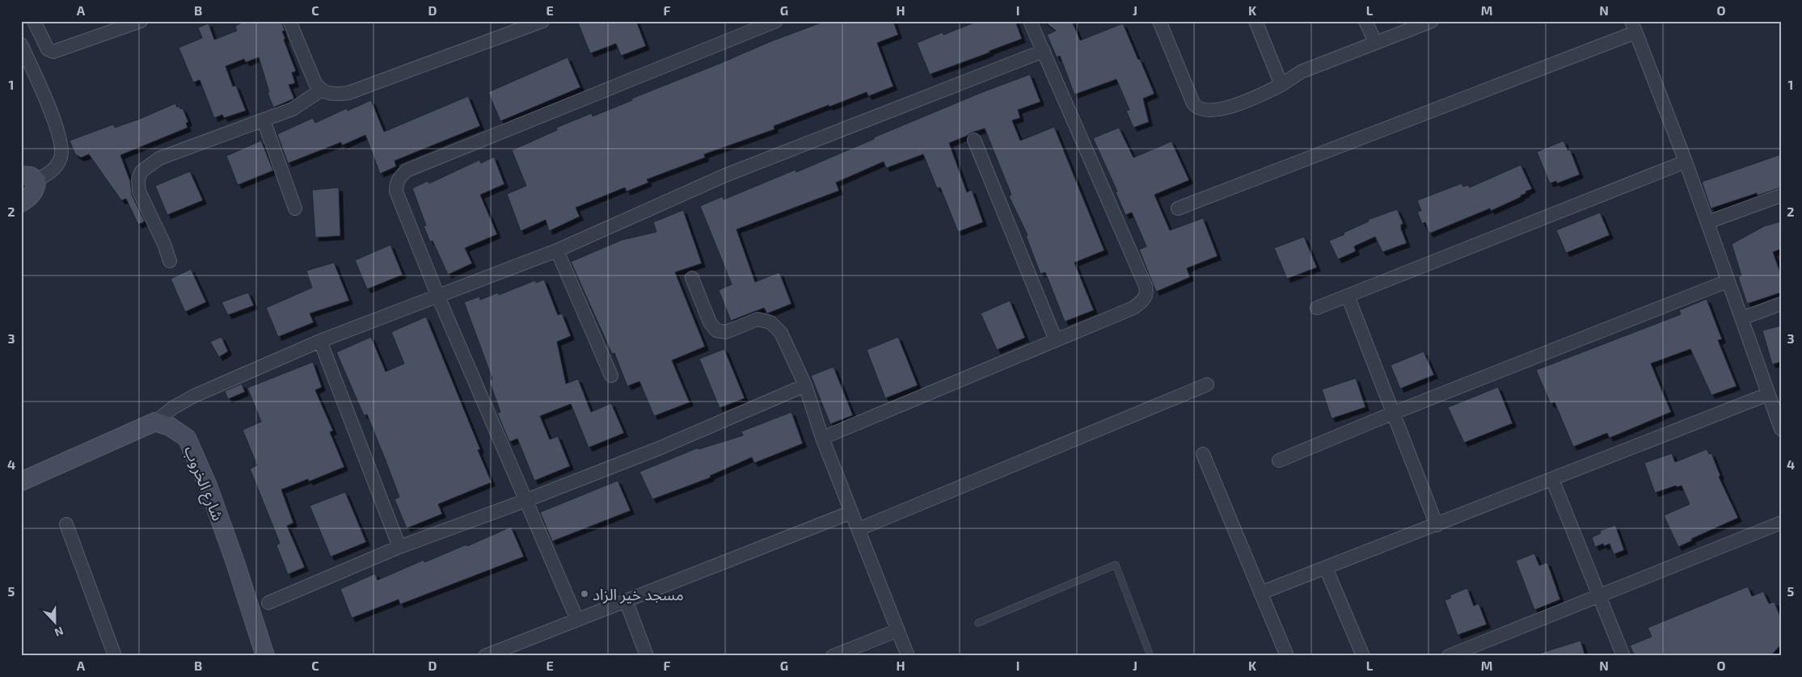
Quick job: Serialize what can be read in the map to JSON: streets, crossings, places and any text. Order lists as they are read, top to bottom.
{
  "streets": {
    "main road": ["شارع الخروب"]
  },
  "places": ["مسجد خير الزاد"],
  "north": "bottom",
  "grid": {
    "columns": [
      "A",
      "B",
      "C",
      "D",
      "E",
      "F",
      "G",
      "H",
      "I",
      "J",
      "K",
      "L",
      "M",
      "N",
      "O"
    ],
    "rows": [
      "1",
      "2",
      "3",
      "4",
      "5"
    ]
  }
}
